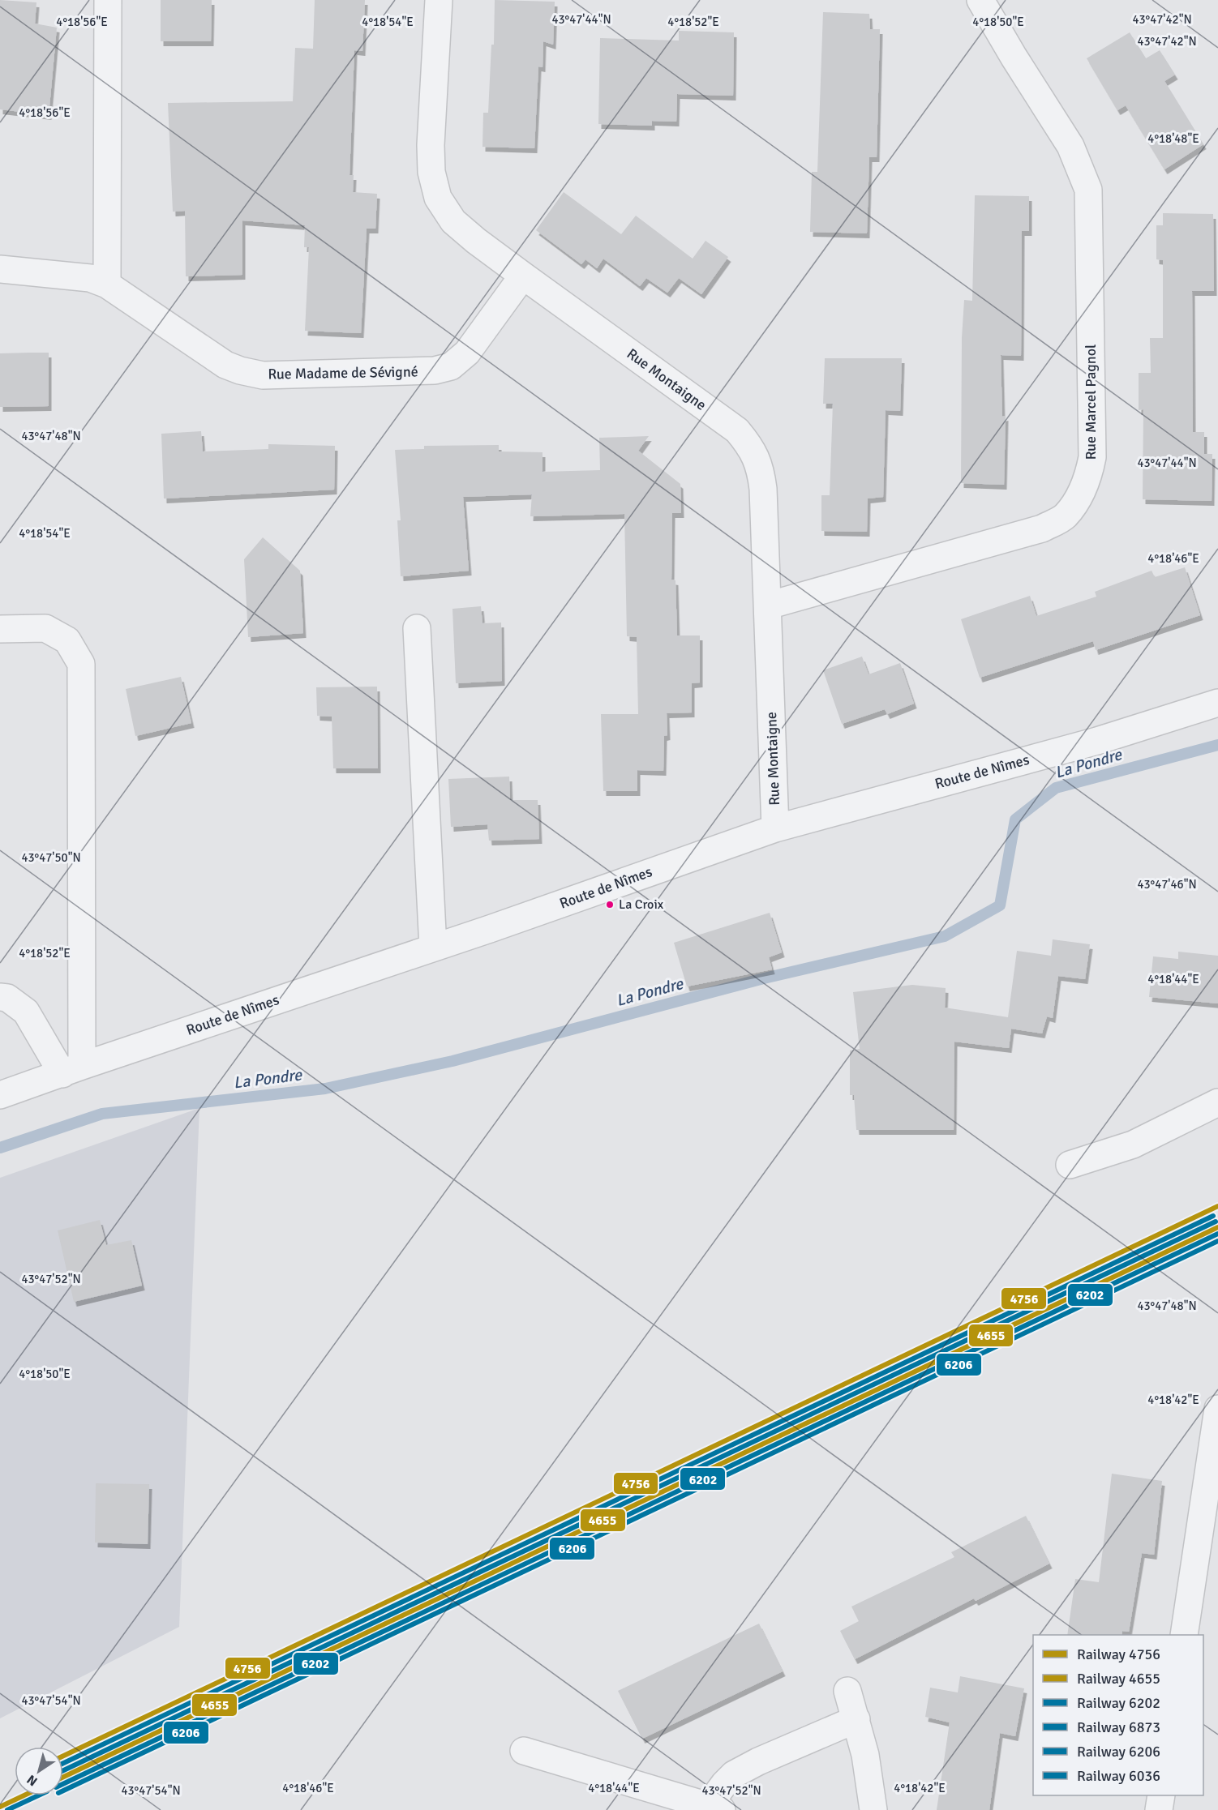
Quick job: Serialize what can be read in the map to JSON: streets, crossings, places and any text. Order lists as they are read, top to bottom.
{
  "streets": {
    "street": [
      "Rue Madame de Sévigné",
      "Rue Montaigne",
      "Rue Marcel Pagnol",
      "Route de Nîmes"
    ]
  },
  "crossings": [
    ["Rue Madame de Sévigné", "Rue Montaigne"],
    ["Rue Montaigne", "Rue Marcel Pagnol"],
    ["Rue Montaigne", "Route de Nîmes"]
  ],
  "water": ["La Pondre"],
  "places": ["La Croix"],
  "lines": [
    "rail line 4756",
    "rail line 6036",
    "rail line 6873",
    "rail line 4655",
    "rail line 6202",
    "rail line 6206"
  ],
  "legend": [
    "Railway 4756",
    "Railway 4655",
    "Railway 6202",
    "Railway 6873",
    "Railway 6206",
    "Railway 6036"
  ],
  "north": "bottom left",
  "coordinates": [
    "43°47'42\"N",
    "43°47'44\"N",
    "4°18'56\"E",
    "4°18'54\"E",
    "4°18'52\"E",
    "4°18'50\"E",
    "4°18'48\"E",
    "43°47'48\"N",
    "4°18'46\"E",
    "43°47'50\"N",
    "43°47'46\"N",
    "4°18'44\"E",
    "43°47'52\"N",
    "4°18'42\"E",
    "43°47'54\"N"
  ]
}
